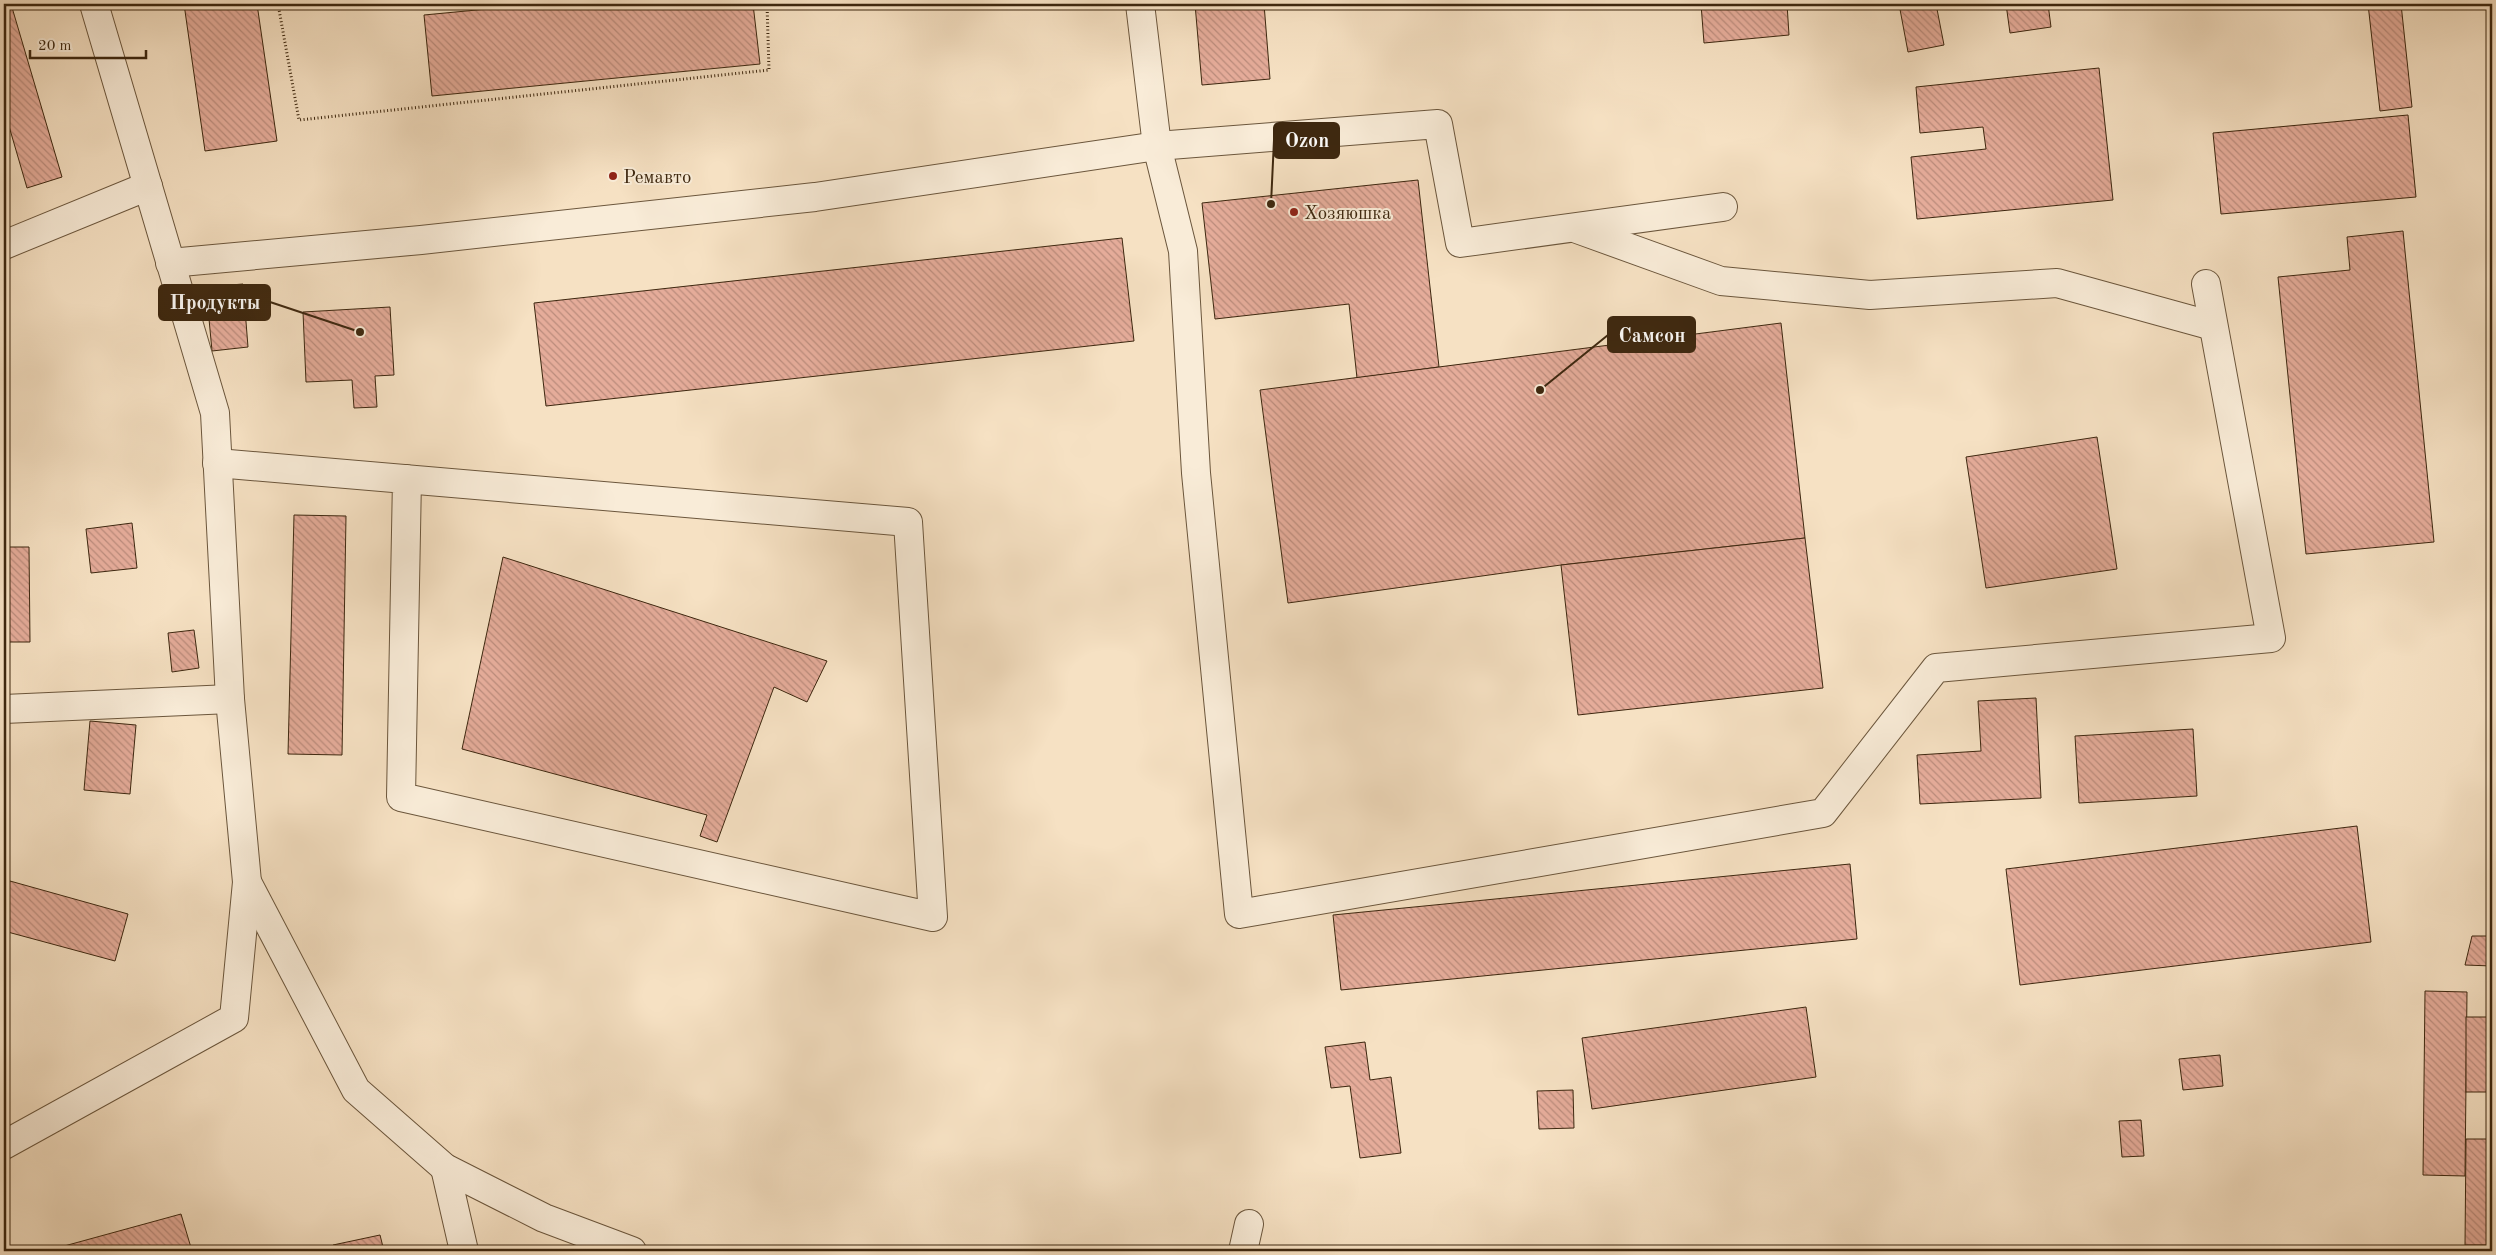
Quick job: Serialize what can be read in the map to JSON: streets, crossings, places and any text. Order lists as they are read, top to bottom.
{
  "places": [
    "Ремавто",
    "Ozon",
    "Хозяюшка",
    "Продукты",
    "Самсон"
  ],
  "scale_bar": "20 m"
}
